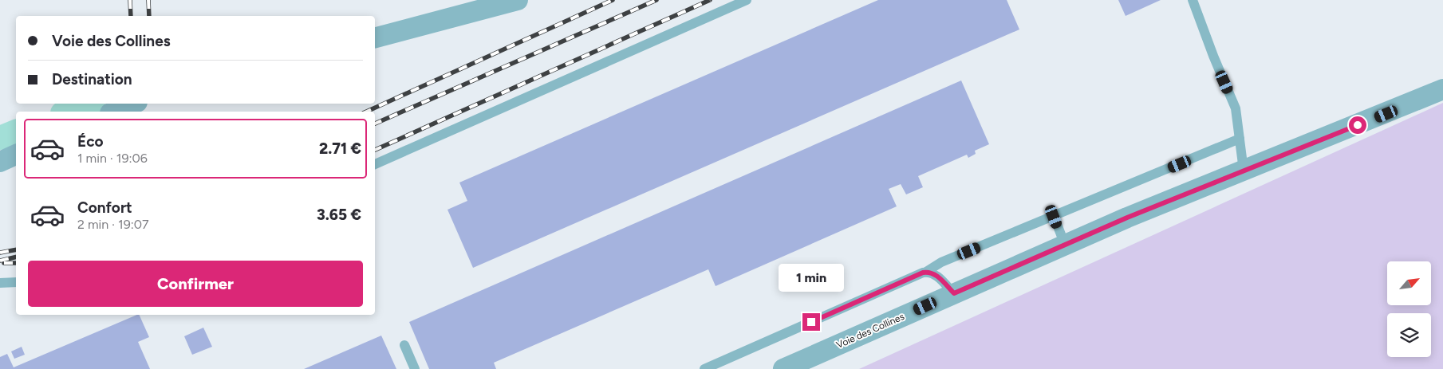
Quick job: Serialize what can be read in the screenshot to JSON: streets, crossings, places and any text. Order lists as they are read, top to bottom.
{
  "streets": {
    "street": ["Voie des Collines"]
  },
  "north": "top right",
  "page": {
    "banner": ["Voie des Collines", "Destination"],
    "list": [
      {
        "name": "Éco",
        "note": "1 min · 19:06",
        "value": "2.71 €"
      },
      {
        "name": "Confort",
        "note": "2 min · 19:07",
        "value": "3.65 €"
      }
    ],
    "buttons": "Confirmer",
    "bubble": "1 min"
  }
}
